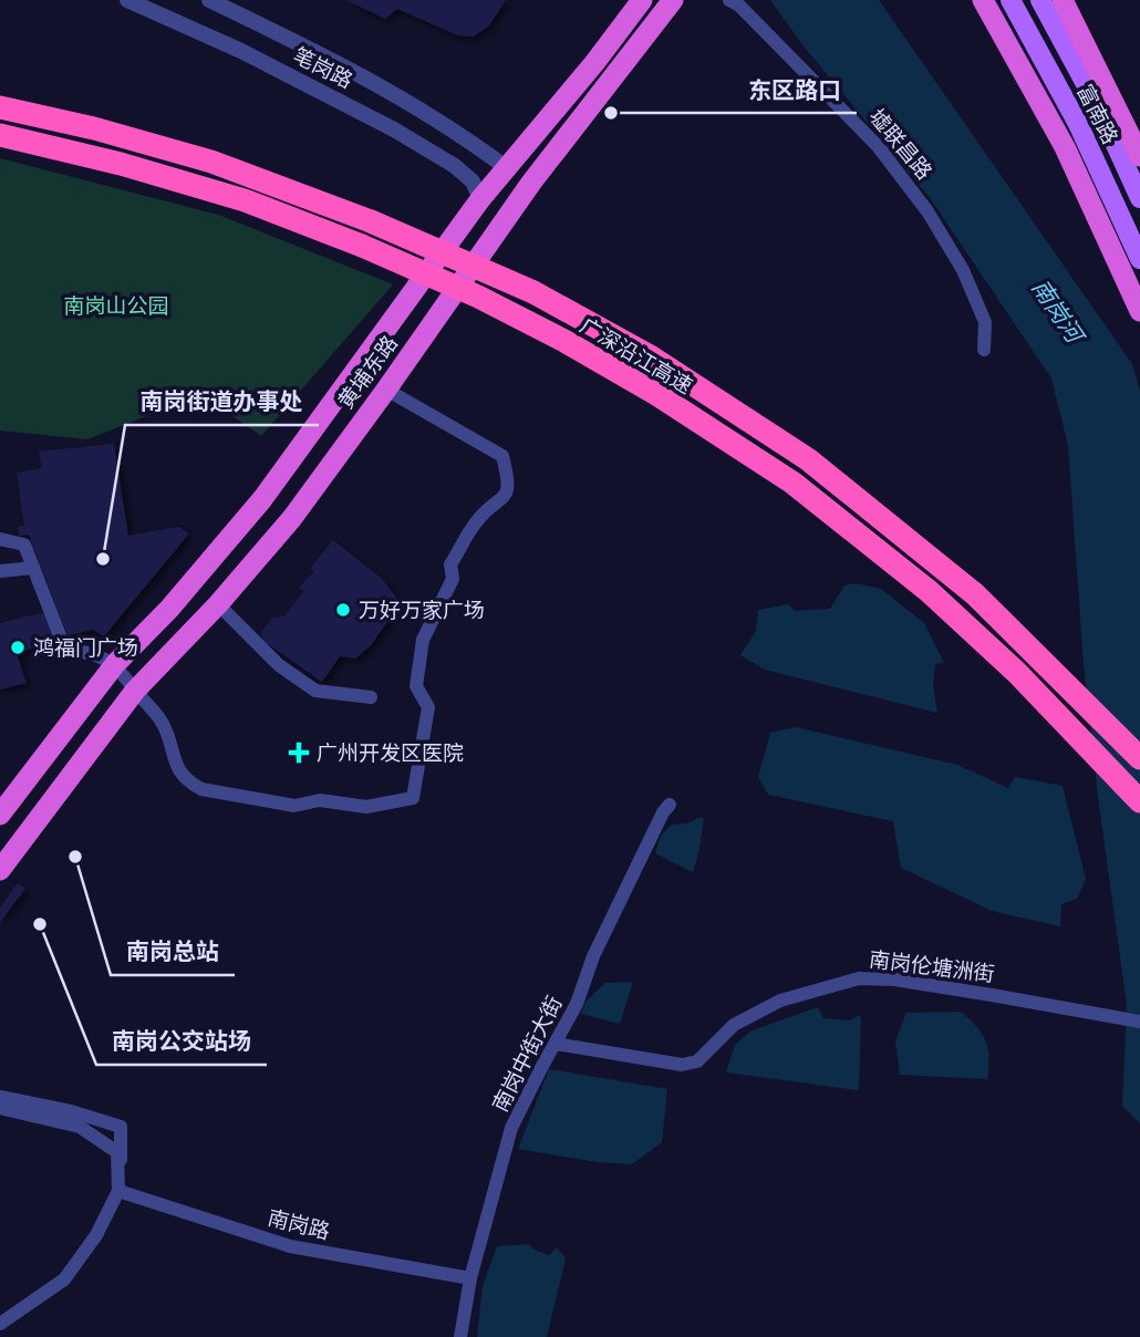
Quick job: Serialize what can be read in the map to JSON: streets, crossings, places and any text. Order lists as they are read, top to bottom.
{
  "streets": {
    "highway": ["广深沿江高速", "黄埔东路"],
    "main road": ["富南路"],
    "street": [
      "笔岗路",
      "墟联昌路",
      "南岗伦塘洲街",
      "南岗中街大街",
      "南岗路"
    ]
  },
  "crossings": [
    ["笔岗路", "黄埔东路"],
    ["南岗伦塘洲街", "南岗中街大街"],
    ["南岗中街大街", "南岗路"]
  ],
  "water": ["南岗河"],
  "parks": ["南岗山公园"],
  "places": {
    "other": [
      "东区路口",
      "南岗街道办事处",
      "万好万家广场",
      "鸿福门广场",
      "南岗总站",
      "南岗公交站场"
    ],
    "health": ["广州开发区医院"]
  }
}
